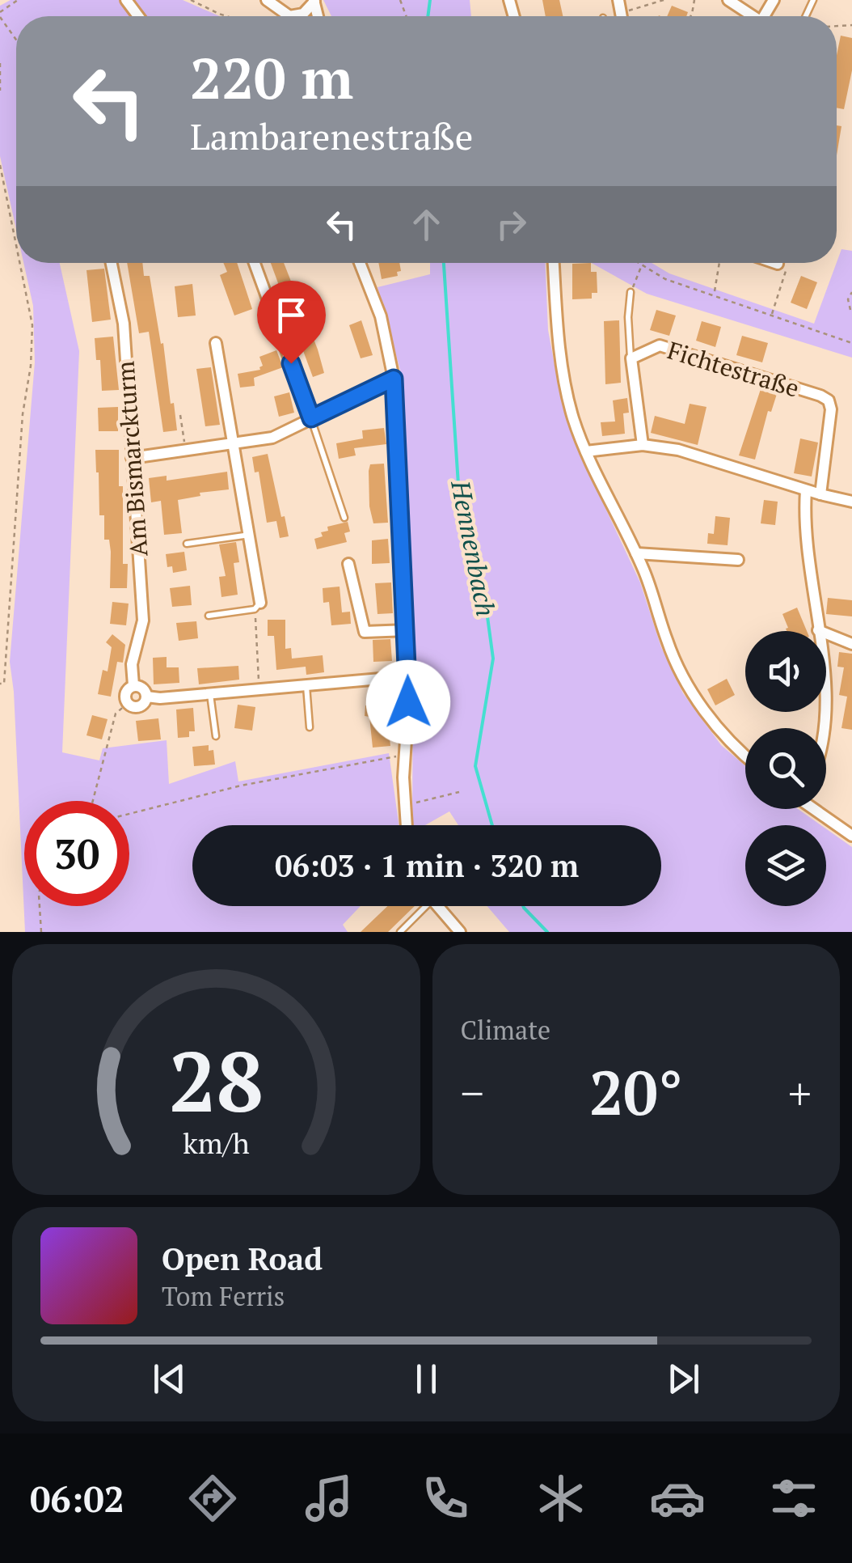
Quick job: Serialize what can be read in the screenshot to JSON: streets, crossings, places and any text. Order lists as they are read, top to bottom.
{
  "streets": {
    "street": ["Fichtestraße", "Am Bismarckturm"]
  },
  "water": ["Hennenbach"],
  "page": {
    "turn": ["220 m", "Lambarenestraße"],
    "limit": "30",
    "trip": "06:03 · 1 min · 320 m",
    "tile": "Climate",
    "heat": ["−", "20°", "+"],
    "song": ["Open Road", "Tom Ferris"],
    "tabs": "06:02",
    "gauge": ["28", "km/h"]
  }
}
